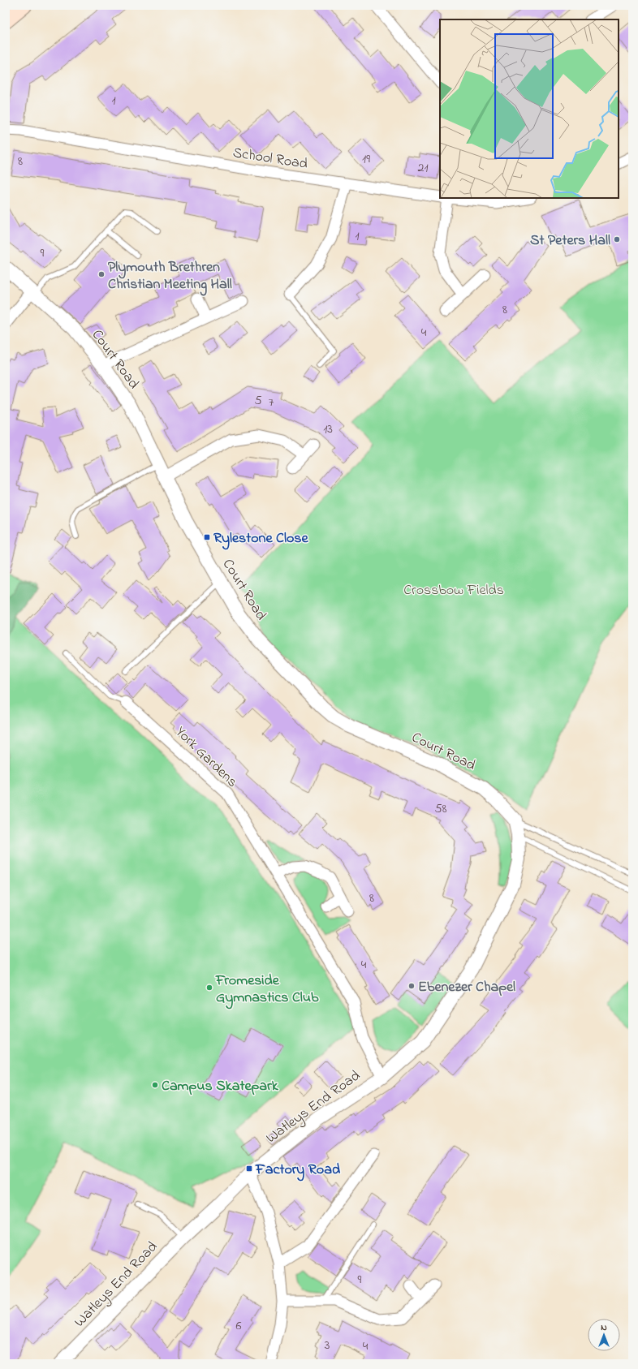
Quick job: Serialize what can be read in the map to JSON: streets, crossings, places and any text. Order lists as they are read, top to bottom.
{
  "streets": {
    "street": [
      "School Road",
      "Court Road",
      "York Gardens",
      "Watleys End Road"
    ]
  },
  "crossings": [
    ["York Gardens", "Watleys End Road"]
  ],
  "parks": ["Crossbow Fields"],
  "places": {
    "other": [
      "St Peters Hall",
      "Plymouth Brethren Christian Meeting Hall",
      "Ebenezer Chapel",
      "Fromeside Gymnastics Club",
      "Campus Skatepark"
    ],
    "transit": ["Rylestone Close", "Factory Road"]
  },
  "house_numbers": [
    "1",
    "19",
    "8",
    "21",
    "1",
    "9",
    "8",
    "4",
    "5",
    "7",
    "13",
    "58",
    "8",
    "4",
    "9",
    "6",
    "3",
    "4"
  ],
  "north": "top"
}
